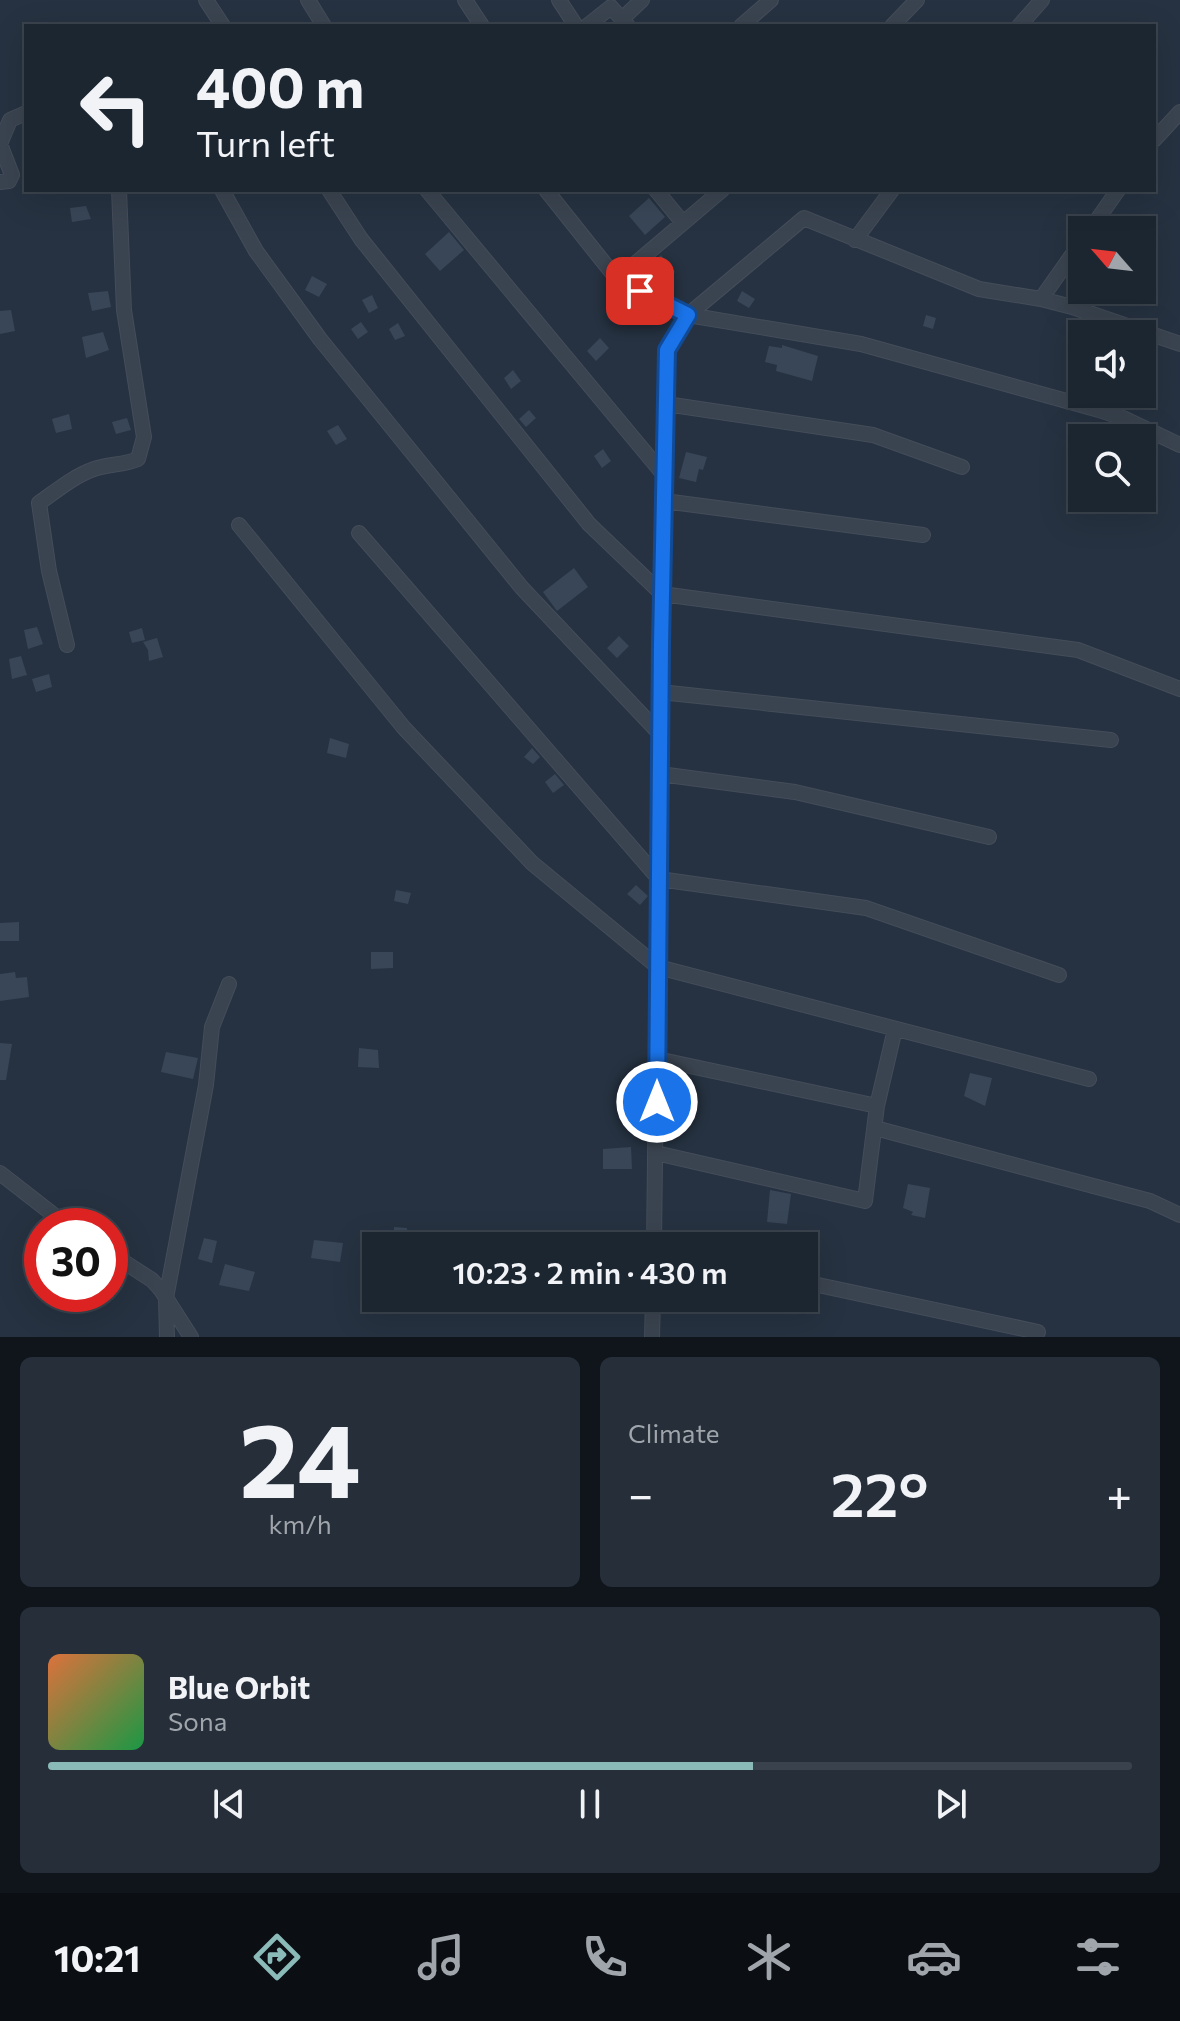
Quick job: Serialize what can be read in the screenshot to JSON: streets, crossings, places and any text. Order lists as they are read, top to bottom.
{
  "north": "top left",
  "page": {
    "turn": ["400 m", "Turn left"],
    "limit": "30",
    "trip": "10:23 · 2 min · 430 m",
    "tile": [
      ["24", "km/h"],
      "Climate"
    ],
    "heat": ["−", "22°", "+"],
    "song": ["Blue Orbit", "Sona"],
    "tabs": "10:21"
  }
}
